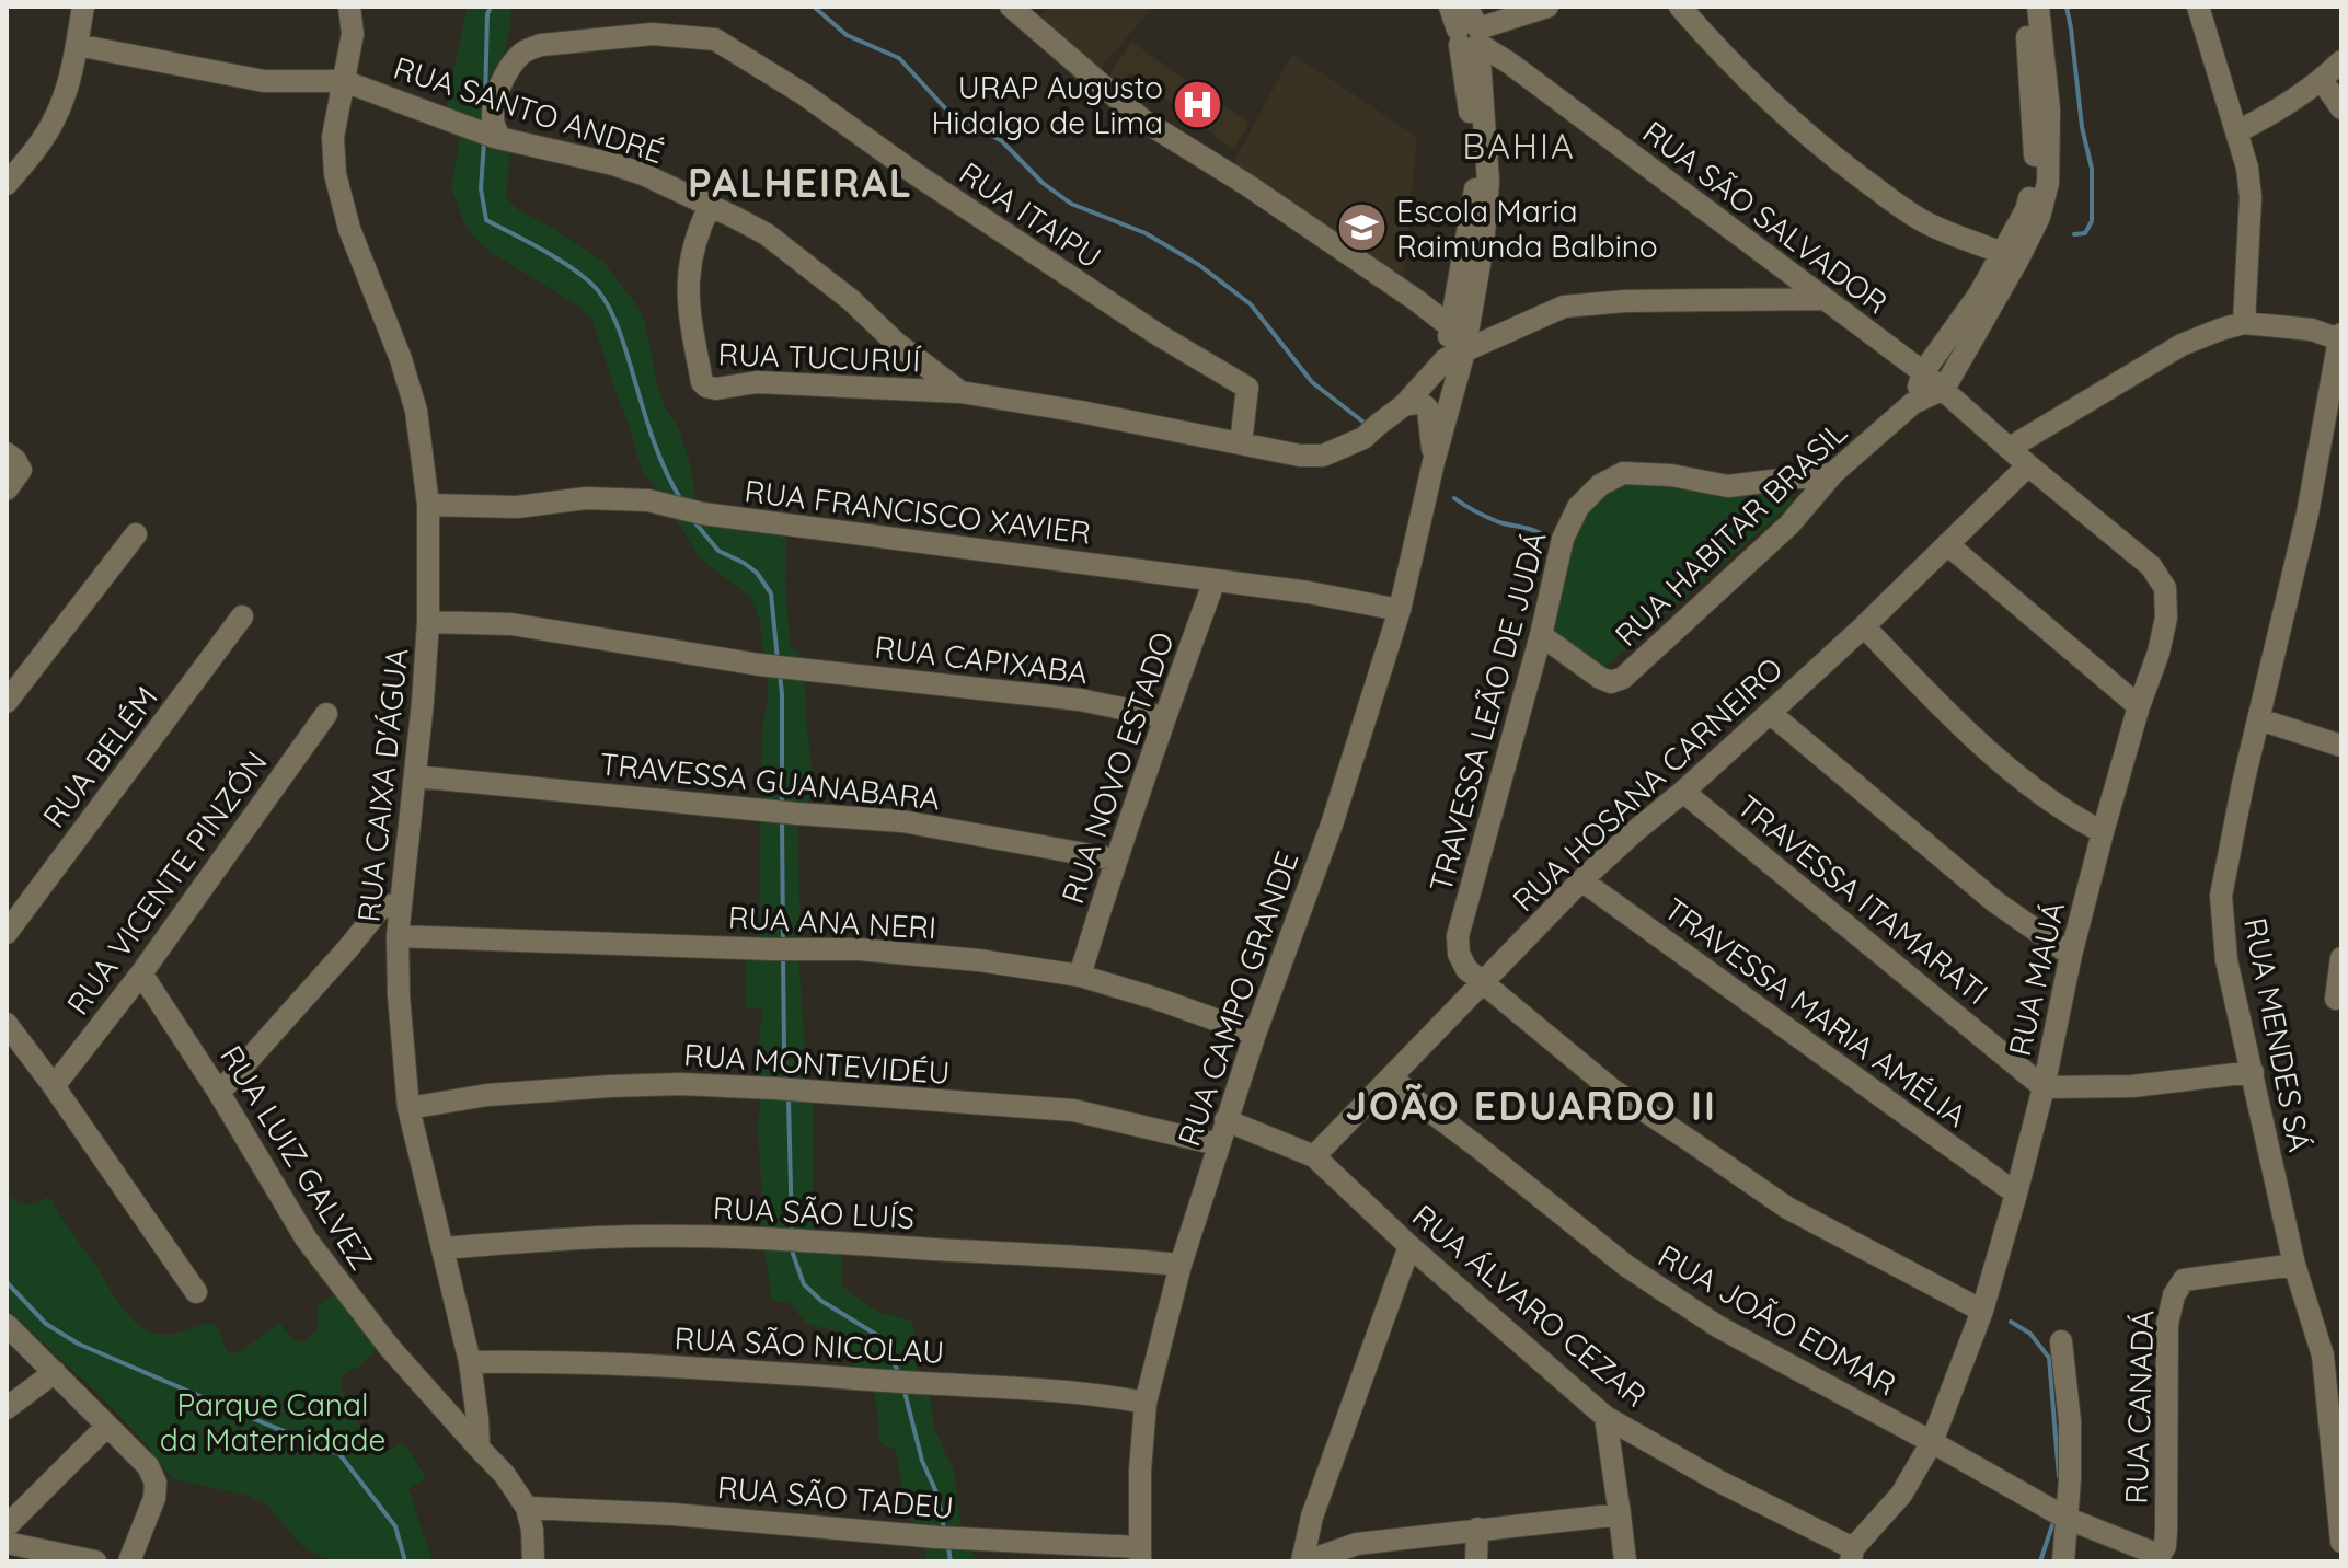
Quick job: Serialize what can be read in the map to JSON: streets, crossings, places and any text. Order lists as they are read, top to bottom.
{
  "streets": {
    "street": [
      "RUA SANTO ANDRÉ",
      "RUA ITAIPU",
      "RUA SÃO SALVADOR",
      "RUA TUCURUÍ",
      "RUA FRANCISCO XAVIER",
      "RUA HABITAR BRASIL",
      "RUA CAPIXABA",
      "TRAVESSA LEÃO DE JUDÁ",
      "RUA BELÉM",
      "RUA NOVO ESTADO",
      "TRAVESSA GUANABARA",
      "RUA HOSANA CARNEIRO",
      "RUA CAIXA D'ÁGUA",
      "RUA VICENTE PINZÓN",
      "TRAVESSA ITAMARATI",
      "RUA ANA NERI",
      "RUA MAUÁ",
      "RUA CAMPO GRANDE",
      "TRAVESSA MARIA AMÉLIA",
      "RUA MENDES SÁ",
      "RUA MONTEVIDÉU",
      "RUA LUIZ GALVEZ",
      "RUA SÃO LUÍS",
      "RUA ÁLVARO CEZAR",
      "RUA JOÃO EDMAR",
      "RUA SÃO NICOLAU",
      "RUA CANADÁ",
      "RUA SÃO TADEU"
    ]
  },
  "crossings": [
    ["RUA SANTO ANDRÉ", "RUA ITAIPU"],
    ["RUA SANTO ANDRÉ", "RUA SÃO SALVADOR"],
    ["RUA SANTO ANDRÉ", "RUA TUCURUÍ"],
    ["RUA SANTO ANDRÉ", "RUA CAIXA D'ÁGUA"],
    ["RUA SANTO ANDRÉ", "RUA CAMPO GRANDE"],
    ["RUA SÃO SALVADOR", "RUA HABITAR BRASIL"],
    ["RUA SÃO SALVADOR", "RUA MAUÁ"],
    ["RUA SÃO SALVADOR", "RUA CAMPO GRANDE"],
    ["RUA FRANCISCO XAVIER", "RUA NOVO ESTADO"],
    ["RUA FRANCISCO XAVIER", "RUA CAIXA D'ÁGUA"],
    ["RUA FRANCISCO XAVIER", "RUA CAMPO GRANDE"],
    ["RUA HABITAR BRASIL", "TRAVESSA LEÃO DE JUDÁ"],
    ["RUA CAPIXABA", "RUA NOVO ESTADO"],
    ["RUA CAPIXABA", "RUA CAIXA D'ÁGUA"],
    ["TRAVESSA LEÃO DE JUDÁ", "RUA HOSANA CARNEIRO"],
    ["TRAVESSA LEÃO DE JUDÁ", "RUA MAUÁ"],
    ["RUA NOVO ESTADO", "TRAVESSA GUANABARA"],
    ["RUA NOVO ESTADO", "RUA ANA NERI"],
    ["TRAVESSA GUANABARA", "RUA CAIXA D'ÁGUA"],
    ["RUA HOSANA CARNEIRO", "TRAVESSA ITAMARATI"],
    ["RUA HOSANA CARNEIRO", "RUA MAUÁ"],
    ["RUA HOSANA CARNEIRO", "TRAVESSA MARIA AMÉLIA"],
    ["RUA HOSANA CARNEIRO", "RUA ÁLVARO CEZAR"],
    ["RUA HOSANA CARNEIRO", "RUA JOÃO EDMAR"],
    ["RUA CAIXA D'ÁGUA", "RUA ANA NERI"],
    ["RUA CAIXA D'ÁGUA", "RUA MONTEVIDÉU"],
    ["RUA CAIXA D'ÁGUA", "RUA LUIZ GALVEZ"],
    ["RUA CAIXA D'ÁGUA", "RUA SÃO LUÍS"],
    ["RUA CAIXA D'ÁGUA", "RUA SÃO NICOLAU"],
    ["RUA VICENTE PINZÓN", "RUA LUIZ GALVEZ"],
    ["TRAVESSA ITAMARATI", "RUA MAUÁ"],
    ["RUA ANA NERI", "RUA CAMPO GRANDE"],
    ["RUA MAUÁ", "TRAVESSA MARIA AMÉLIA"],
    ["RUA MAUÁ", "RUA ÁLVARO CEZAR"],
    ["RUA MAUÁ", "RUA JOÃO EDMAR"],
    ["RUA CAMPO GRANDE", "RUA MONTEVIDÉU"],
    ["RUA CAMPO GRANDE", "RUA SÃO LUÍS"],
    ["RUA CAMPO GRANDE", "RUA ÁLVARO CEZAR"],
    ["RUA CAMPO GRANDE", "RUA SÃO NICOLAU"],
    ["RUA CAMPO GRANDE", "RUA SÃO TADEU"],
    ["RUA MENDES SÁ", "RUA CANADÁ"],
    ["RUA JOÃO EDMAR", "RUA CANADÁ"]
  ],
  "districts": ["BAHIA", "PALHEIRAL", "JOÃO EDUARDO II"],
  "parks": ["Parque Canal da Maternidade"],
  "places": {
    "hospital": ["URAP Augusto Hidalgo de Lima"],
    "school or university": ["Escola Maria Raimunda Balbino"]
  }
}
